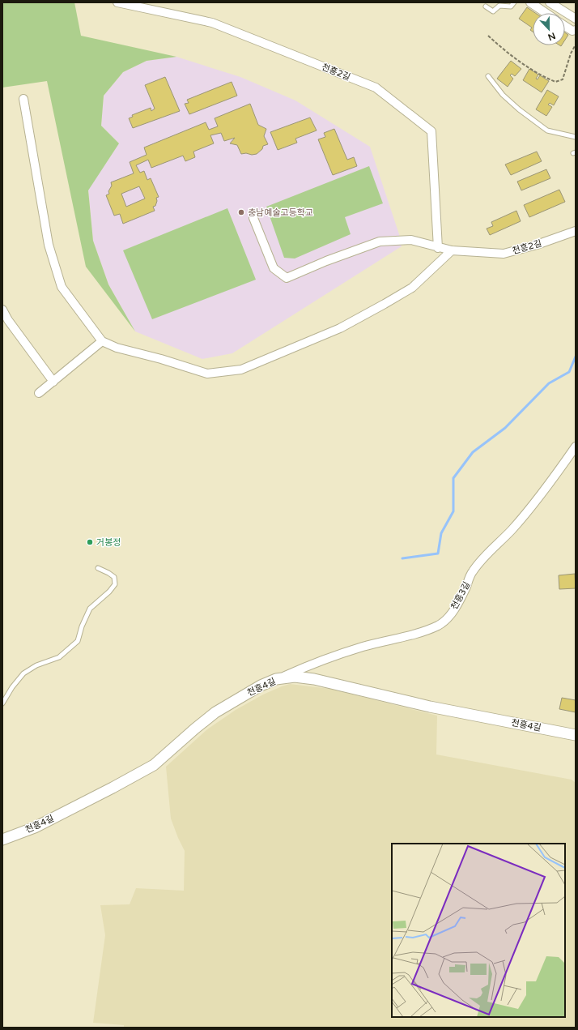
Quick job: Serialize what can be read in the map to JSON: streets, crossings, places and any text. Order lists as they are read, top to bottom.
{
  "streets": {
    "street": ["천흥2길", "천흥3길", "천흥4길"]
  },
  "crossings": [
    ["천흥3길", "천흥4길"]
  ],
  "places": ["충남예술고등학교", "거봉정"],
  "north": "bottom"
}
